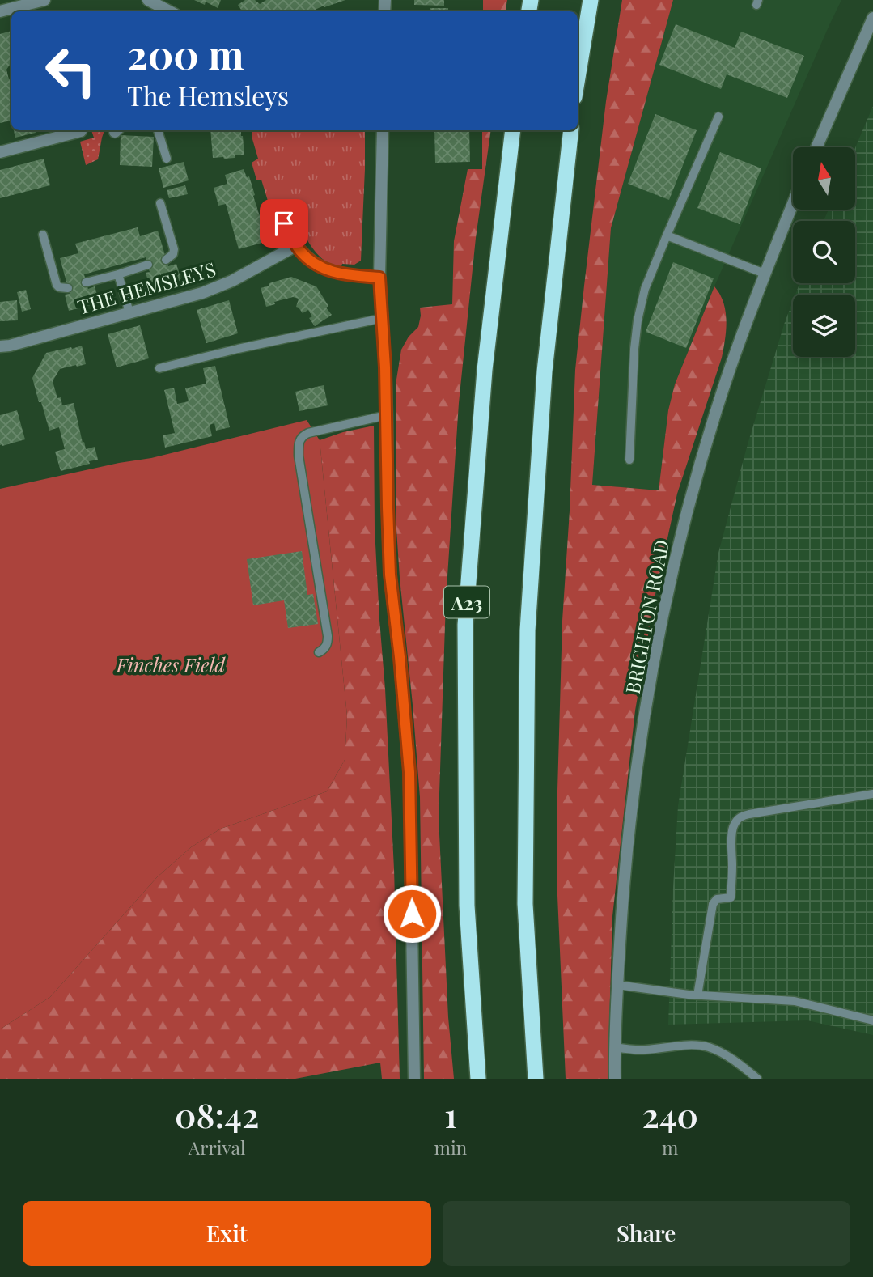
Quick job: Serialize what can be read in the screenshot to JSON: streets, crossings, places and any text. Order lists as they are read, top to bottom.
{
  "streets": {
    "highway": ["A23"],
    "street": ["THE HEMSLEYS", "BRIGHTON ROAD"]
  },
  "parks": ["Finches Field"],
  "north": "top",
  "page": {
    "turn": ["200 m", "The Hemsleys"],
    "eta": [
      "08:42",
      "Arrival",
      "1",
      "min",
      "240",
      "m"
    ],
    "buttons": ["Exit", "Share"]
  }
}
